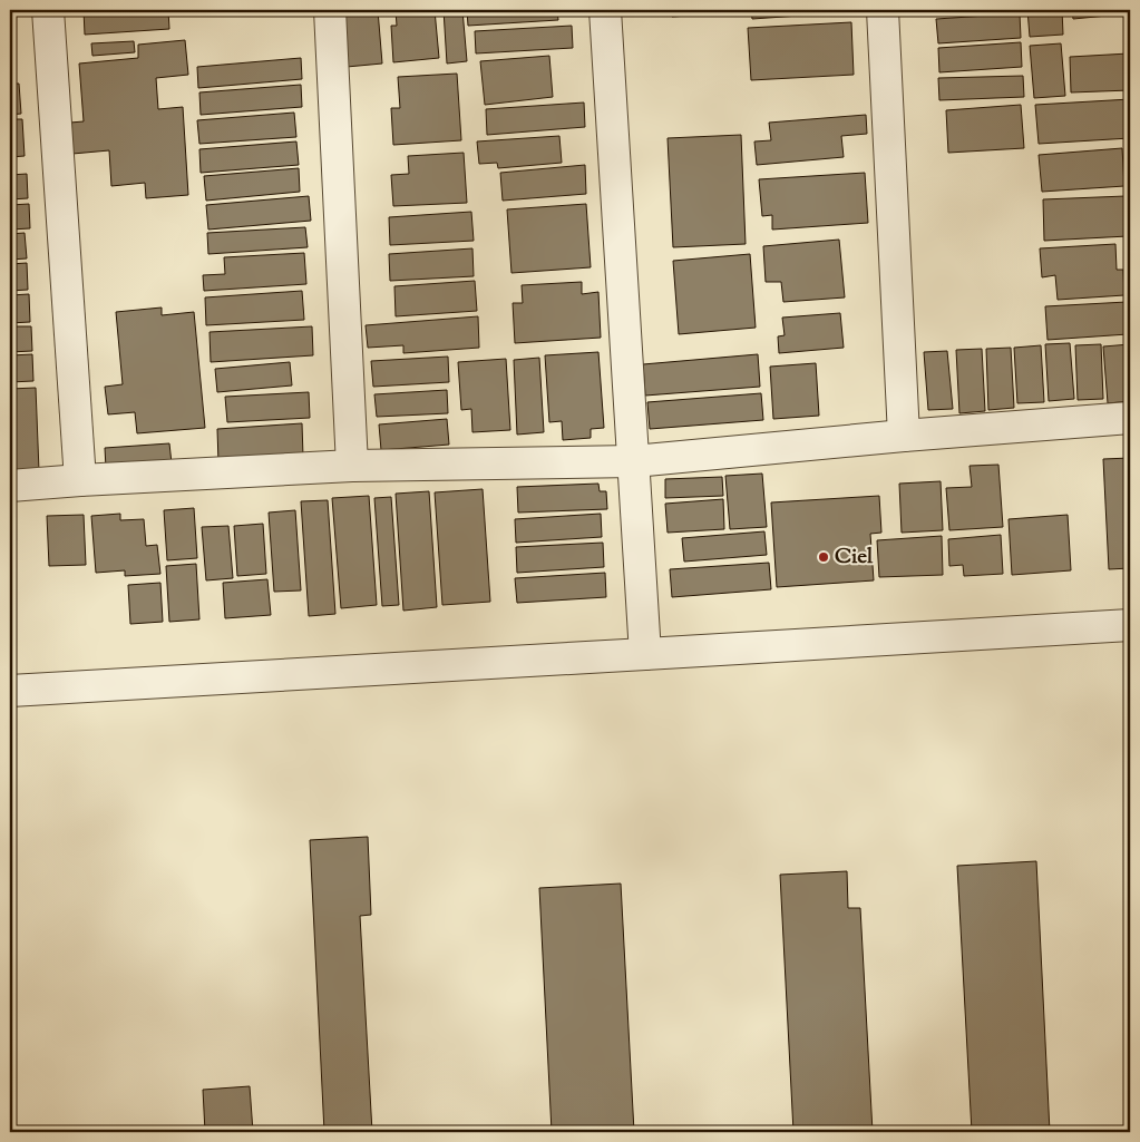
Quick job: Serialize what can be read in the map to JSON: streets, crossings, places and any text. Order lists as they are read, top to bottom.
{
  "places": ["Ciel"]
}
